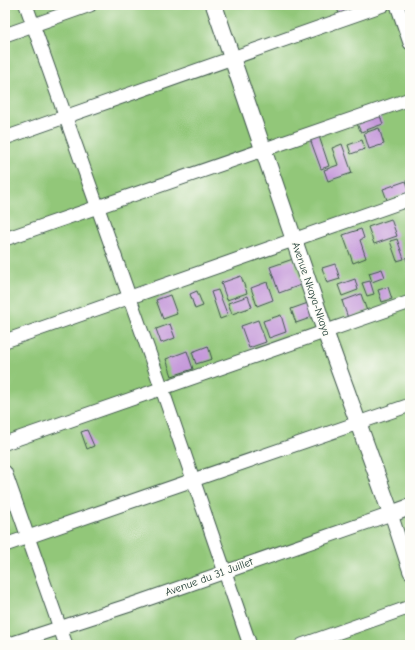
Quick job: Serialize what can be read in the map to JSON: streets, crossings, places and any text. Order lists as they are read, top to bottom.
{
  "streets": {
    "street": ["Avenue Nkaya-Nkaya", "Avenue du 31 Juillet"]
  },
  "crossings": [
    ["Avenue Nkaya-Nkaya", "Avenue du 31 Juillet"]
  ]
}
